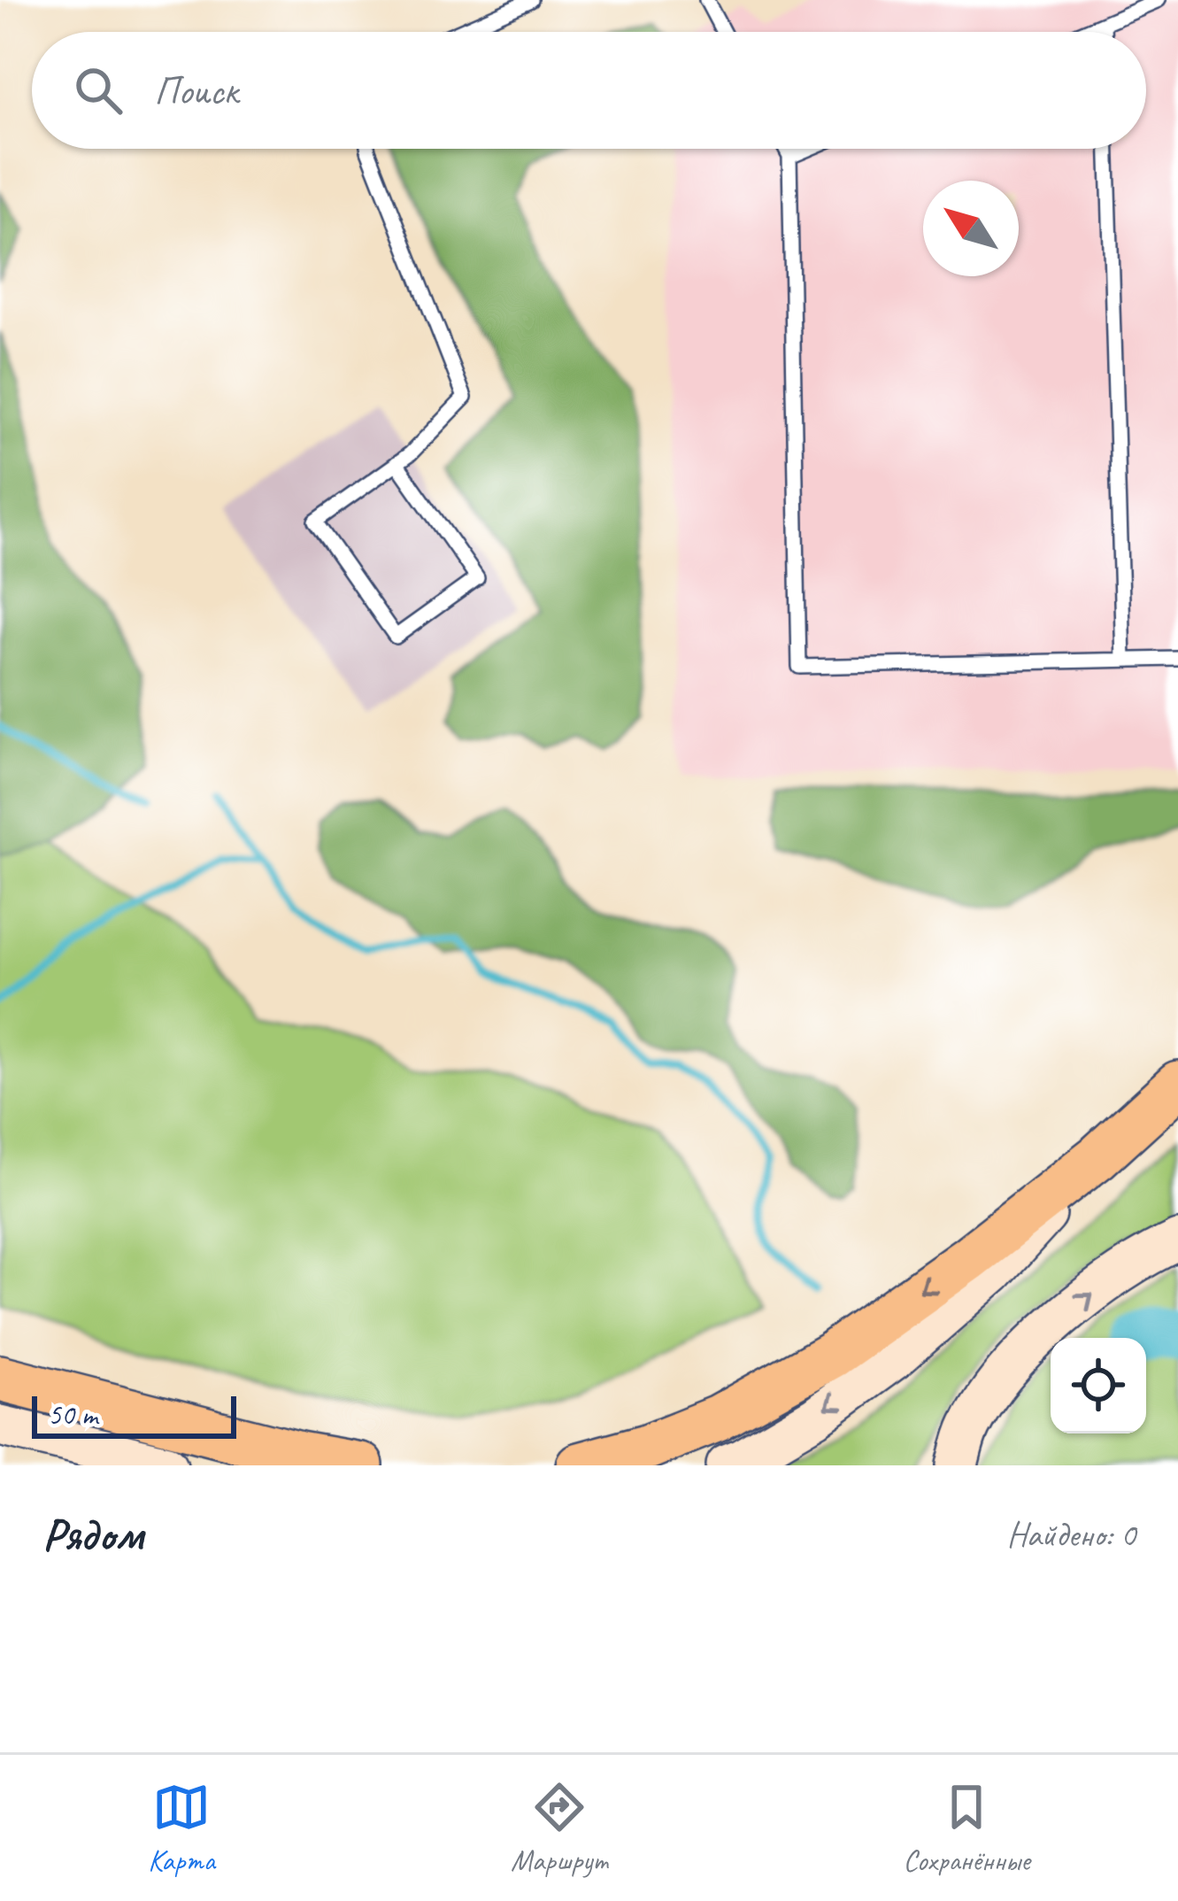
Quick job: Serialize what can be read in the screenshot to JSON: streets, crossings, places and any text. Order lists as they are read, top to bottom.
{
  "scale_bar": "50 m",
  "north": "top left",
  "page": {
    "search": "Поиск",
    "scale": "50 m",
    "heading": ["Рядом", "Найдено: 0"],
    "nav": ["Карта", "Маршрут", "Сохранённые"]
  }
}
